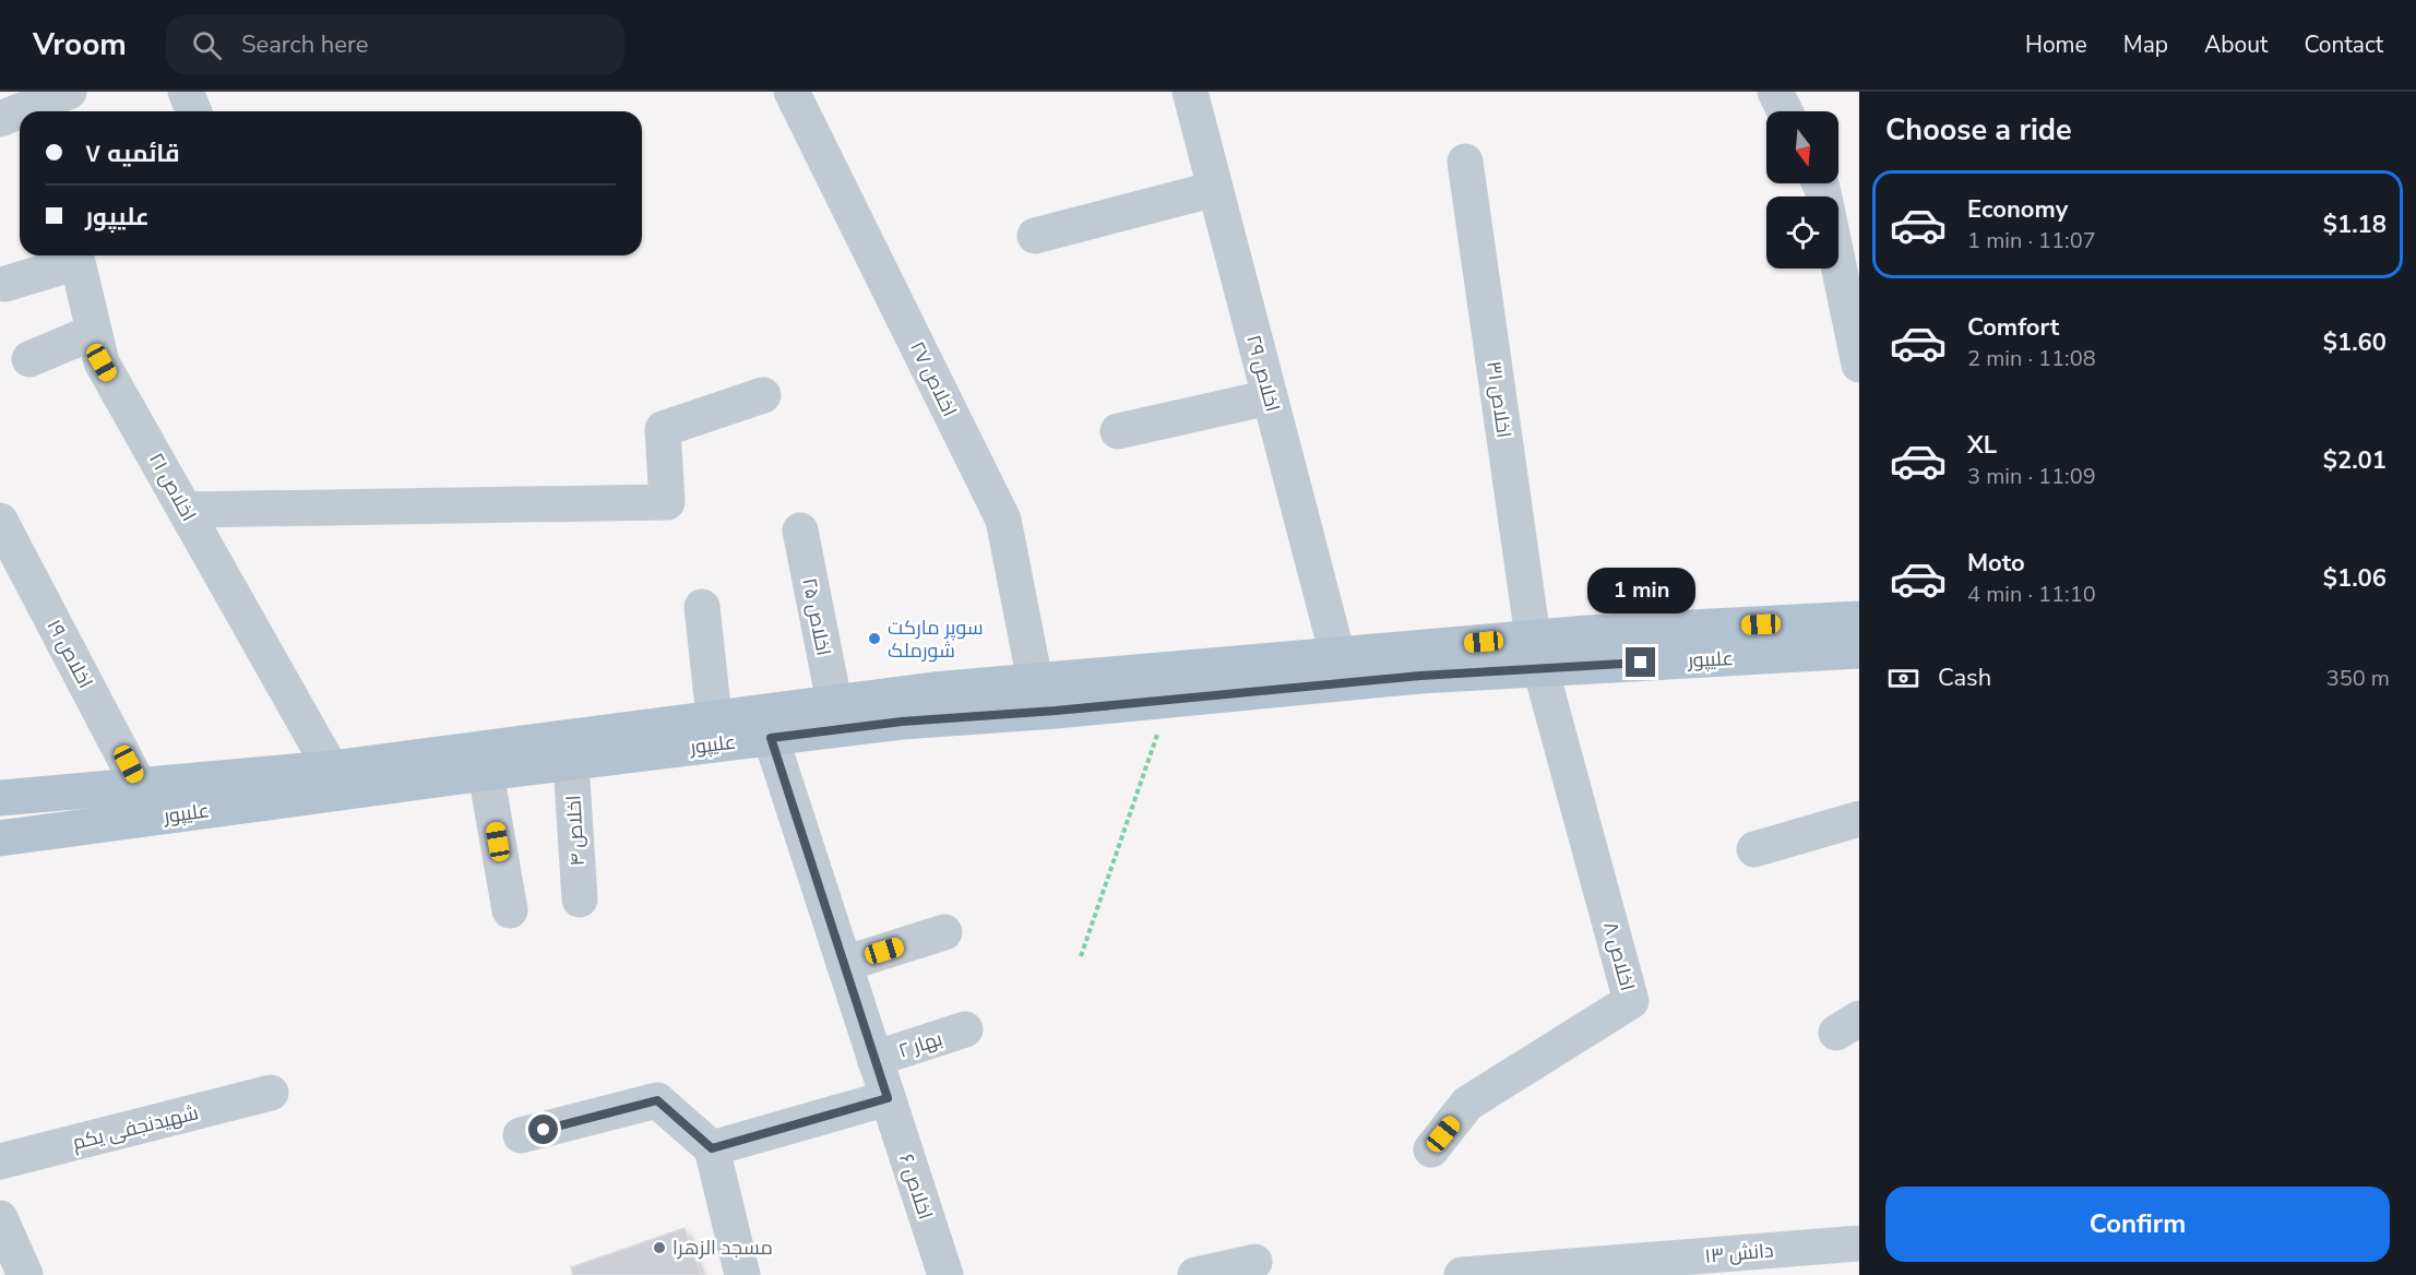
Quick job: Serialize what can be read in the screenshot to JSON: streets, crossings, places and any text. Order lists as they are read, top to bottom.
{
  "streets": {
    "main road": ["علیپور"],
    "street": [
      "اخلاص ۲۹",
      "اخلاص ۲۷",
      "اخلاص ۳۱",
      "اخلاص ۲۱",
      "اخلاص ۲۵",
      "اخلاص ۱۹",
      "اخلاص ۴",
      "اخلاص ۸",
      "بهار ۲",
      "شهیدنجفی یکم",
      "اخلاص ۶",
      "دانش ۱۳"
    ]
  },
  "crossings": [
    ["اخلاص ۲۹", "علیپور"],
    ["اخلاص ۲۷", "علیپور"],
    ["اخلاص ۳۱", "علیپور"],
    ["اخلاص ۳۱", "اخلاص ۸"],
    ["اخلاص ۲۱", "علیپور"],
    ["اخلاص ۲۵", "علیپور"],
    ["اخلاص ۱۹", "علیپور"],
    ["علیپور", "اخلاص ۴"],
    ["علیپور", "اخلاص ۸"],
    ["علیپور", "اخلاص ۶"],
    ["بهار ۲", "اخلاص ۶"]
  ],
  "places": ["سوپر مارکت شورملک", "مسجد الزهرا"],
  "north": "bottom",
  "page": {
    "header": "Vroom",
    "search": "Search here",
    "nav": [
      "Home",
      "Map",
      "About",
      "Contact"
    ],
    "heading": "Choose a ride",
    "banner": ["قائمیه ۷", "علیپور"],
    "list": [
      {
        "name": "Economy",
        "note": "1 min · 11:07",
        "value": "$1.18"
      },
      {
        "name": "Comfort",
        "note": "2 min · 11:08",
        "value": "$1.60"
      },
      {
        "name": "XL",
        "note": "3 min · 11:09",
        "value": "$2.01"
      },
      {
        "name": "Moto",
        "note": "4 min · 11:10",
        "value": "$1.06"
      }
    ],
    "bubble": "1 min",
    "pay": ["Cash", "350 m"],
    "buttons": "Confirm"
  }
}
